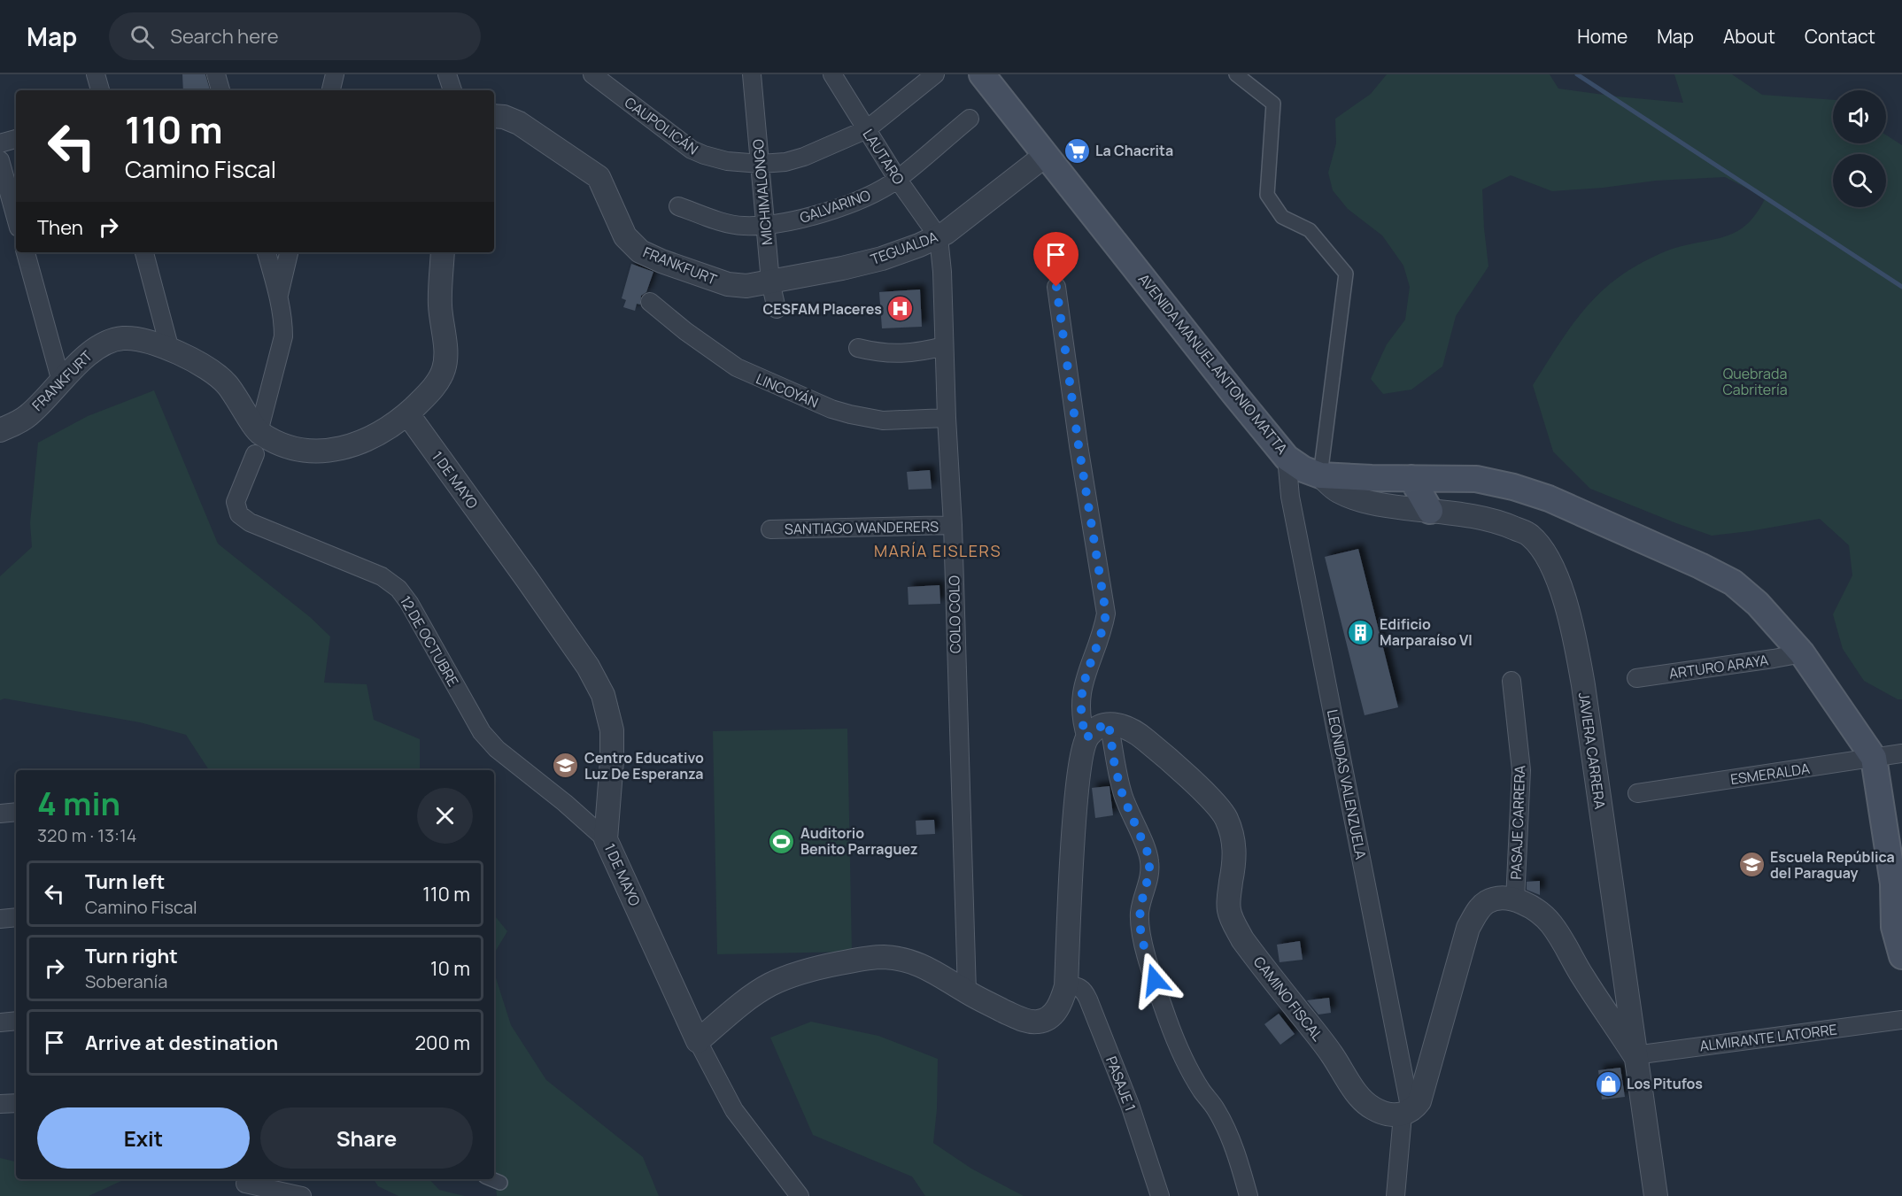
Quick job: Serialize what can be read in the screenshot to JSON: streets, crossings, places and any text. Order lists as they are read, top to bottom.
{
  "streets": {
    "main road": ["AVENIDA MANUEL ANTONIO MATTA"],
    "street": [
      "CAUPOLICÁN",
      "LAUTARO",
      "MICHIMALONGO",
      "GALVARINO",
      "TEGUALDA",
      "FRANKFURT",
      "LINCOYÁN",
      "1 DE MAYO",
      "SANTIAGO WANDERERS",
      "COLO COLO",
      "12 DE OCTUBRE",
      "ARTURO ARAYA",
      "JAVIERA CARRERA",
      "ESMERALDA",
      "LEONIDAS VALENZUELA",
      "PASAJE CARRERA",
      "CAMINO FISCAL",
      "ALMIRANTE LATORRE",
      "PASAJE 1"
    ]
  },
  "crossings": [
    ["CAUPOLICÁN", "LAUTARO"],
    ["CAUPOLICÁN", "MICHIMALONGO"],
    ["LAUTARO", "GALVARINO"],
    ["LAUTARO", "TEGUALDA"],
    ["LAUTARO", "COLO COLO"],
    ["MICHIMALONGO", "GALVARINO"],
    ["MICHIMALONGO", "TEGUALDA"],
    ["MICHIMALONGO", "FRANKFURT"],
    ["TEGUALDA", "FRANKFURT"],
    ["TEGUALDA", "AVENIDA MANUEL ANTONIO MATTA"],
    ["TEGUALDA", "COLO COLO"],
    ["FRANKFURT", "1 DE MAYO"],
    ["FRANKFURT", "12 DE OCTUBRE"],
    ["AVENIDA MANUEL ANTONIO MATTA", "ARTURO ARAYA"],
    ["AVENIDA MANUEL ANTONIO MATTA", "JAVIERA CARRERA"],
    ["AVENIDA MANUEL ANTONIO MATTA", "ESMERALDA"],
    ["AVENIDA MANUEL ANTONIO MATTA", "LEONIDAS VALENZUELA"],
    ["LINCOYÁN", "COLO COLO"],
    ["1 DE MAYO", "12 DE OCTUBRE"],
    ["SANTIAGO WANDERERS", "COLO COLO"],
    ["JAVIERA CARRERA", "ALMIRANTE LATORRE"],
    ["LEONIDAS VALENZUELA", "CAMINO FISCAL"]
  ],
  "districts": ["MARÍA EISLERS"],
  "parks": ["Quebrada Cabritería"],
  "places": {
    "supermarket": ["La Chacrita"],
    "hospital": ["CESFAM Placeres"],
    "building": ["Edificio Marparaíso VI"],
    "school or university": ["Centro Educativo Luz De Esperanza", "Escuela República del Paraguay"],
    "sports": ["Auditorio Benito Parraguez"],
    "shop": ["Los Pitufos"]
  },
  "page": {
    "header": "Map",
    "search": "Search here",
    "nav": [
      "Home",
      "Map",
      "About",
      "Contact"
    ],
    "turn": ["110 m", "Camino Fiscal"],
    "then": "Then",
    "heading": ["4 min", "320 m · 13:14"],
    "list": [
      {
        "name": "Turn left",
        "note": "Camino Fiscal",
        "value": "110 m"
      },
      {
        "name": "Turn right",
        "note": "Soberanía",
        "value": "10 m"
      },
      {
        "name": "Arrive at destination",
        "value": "200 m"
      }
    ],
    "buttons": ["Exit", "Share"]
  }
}
